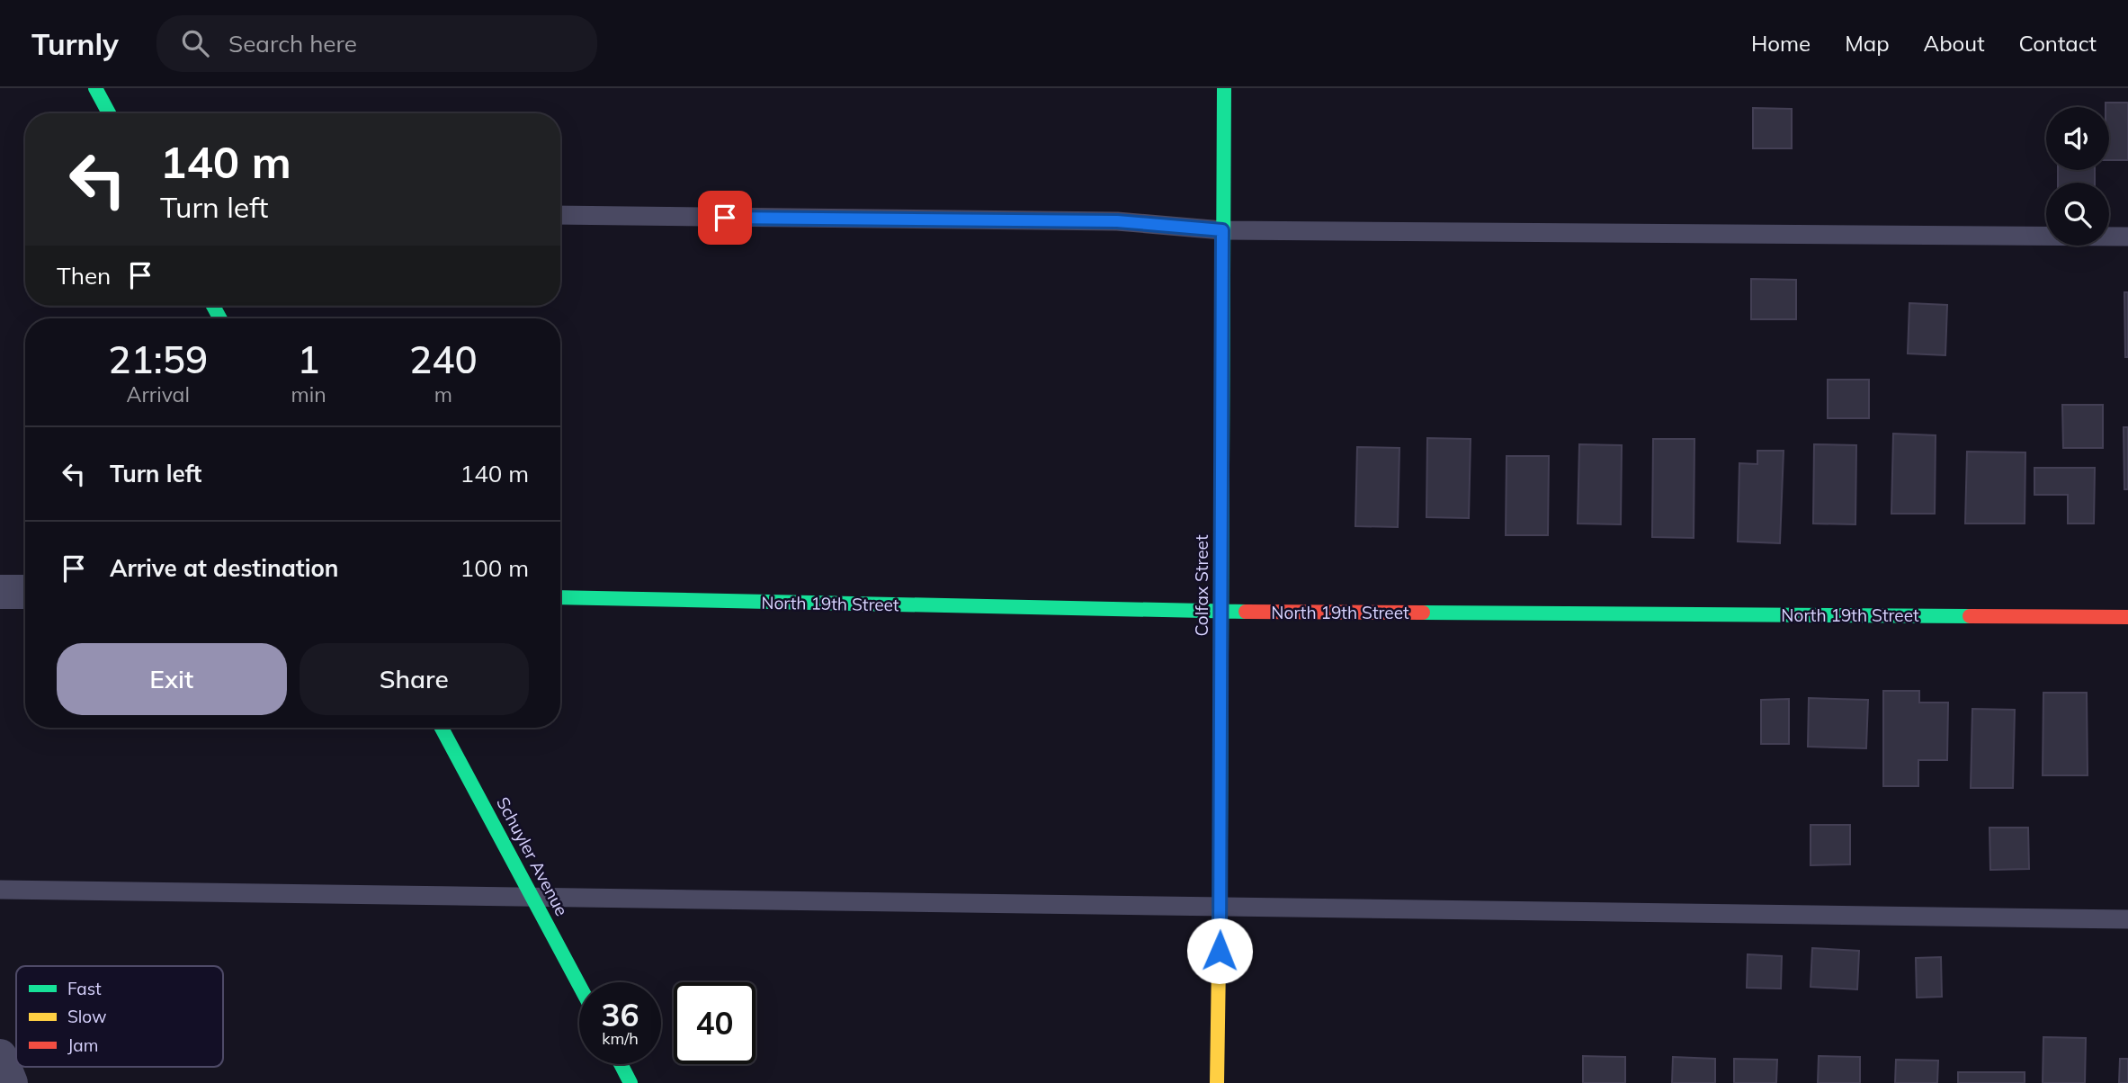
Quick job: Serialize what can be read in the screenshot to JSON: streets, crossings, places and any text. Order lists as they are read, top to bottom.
{
  "streets": {
    "street": ["Colfax Street", "North 19th Street", "Schuyler Avenue"]
  },
  "crossings": [
    ["Colfax Street", "North 19th Street"]
  ],
  "legend": ["Fast", "Slow", "Jam"],
  "page": {
    "header": "Turnly",
    "search": "Search here",
    "nav": [
      "Home",
      "Map",
      "About",
      "Contact"
    ],
    "turn": ["140 m", "Turn left"],
    "then": "Then",
    "eta": [
      "21:59",
      "Arrival",
      "1",
      "min",
      "240",
      "m"
    ],
    "list": [
      {
        "name": "Turn left",
        "value": "140 m"
      },
      {
        "name": "Arrive at destination",
        "value": "100 m"
      }
    ],
    "buttons": ["Exit", "Share"],
    "speed": "36 km/h",
    "limit": "40"
  }
}
